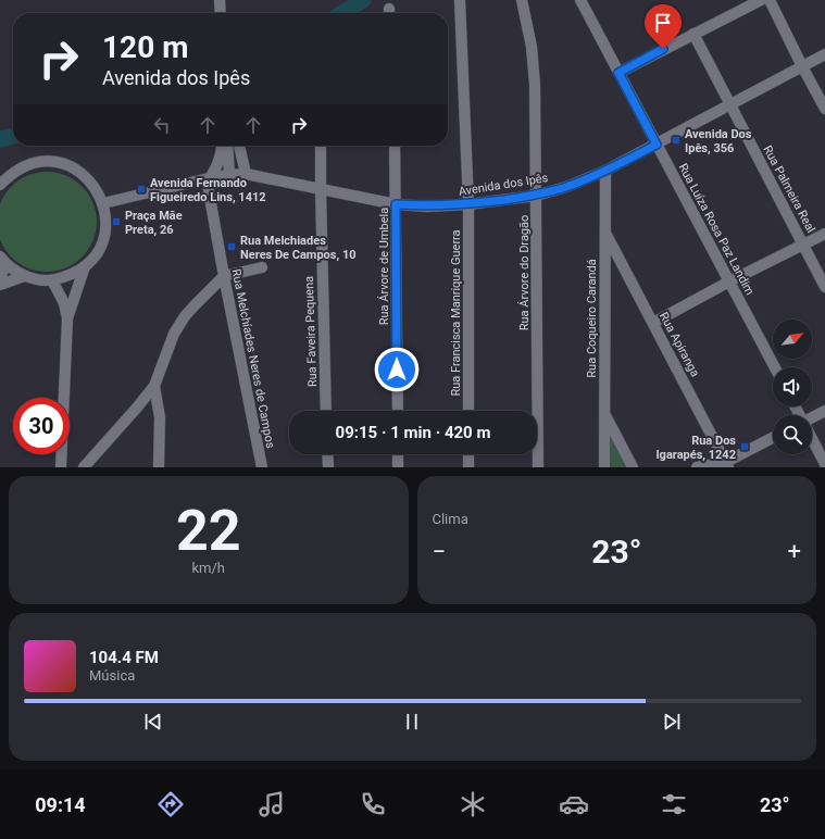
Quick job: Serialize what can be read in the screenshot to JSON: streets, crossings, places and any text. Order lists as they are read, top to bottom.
{
  "streets": {
    "street": [
      "Avenida dos Ipês",
      "Rua Palmeira Real",
      "Rua Luíza Rosa Paz Landim",
      "Rua Árvore de Umbela",
      "Rua Árvore do Dragão",
      "Rua Francisca Manrique Guerra",
      "Rua Coqueiro Carandá",
      "Rua Faveira Pequena",
      "Rua Apiranga",
      "Rua Melchíades Neres de Campos"
    ]
  },
  "crossings": [
    ["Avenida dos Ipês", "Rua Palmeira Real"],
    ["Avenida dos Ipês", "Rua Luíza Rosa Paz Landim"],
    ["Avenida dos Ipês", "Rua Árvore de Umbela"],
    ["Avenida dos Ipês", "Rua Árvore do Dragão"],
    ["Avenida dos Ipês", "Rua Francisca Manrique Guerra"],
    ["Avenida dos Ipês", "Rua Coqueiro Carandá"],
    ["Avenida dos Ipês", "Rua Faveira Pequena"],
    ["Avenida dos Ipês", "Rua Melchíades Neres de Campos"],
    ["Rua Coqueiro Carandá", "Rua Apiranga"]
  ],
  "places": {
    "transit": [
      "Avenida Dos Ipês, 356",
      "Avenida Fernando Figueiredo Lins, 1412",
      "Praça Mãe Preta, 26",
      "Rua Melchiades Neres De Campos, 10",
      "Rua Dos Igarapés, 1242"
    ]
  },
  "north": "top right",
  "page": {
    "turn": ["120 m", "Avenida dos Ipês"],
    "limit": "30",
    "trip": "09:15 · 1 min · 420 m",
    "tile": [
      ["22", "km/h"],
      "Clima"
    ],
    "heat": ["−", "23°", "+"],
    "song": ["104.4 FM", "Música"],
    "tabs": ["09:14", "23°"]
  }
}
